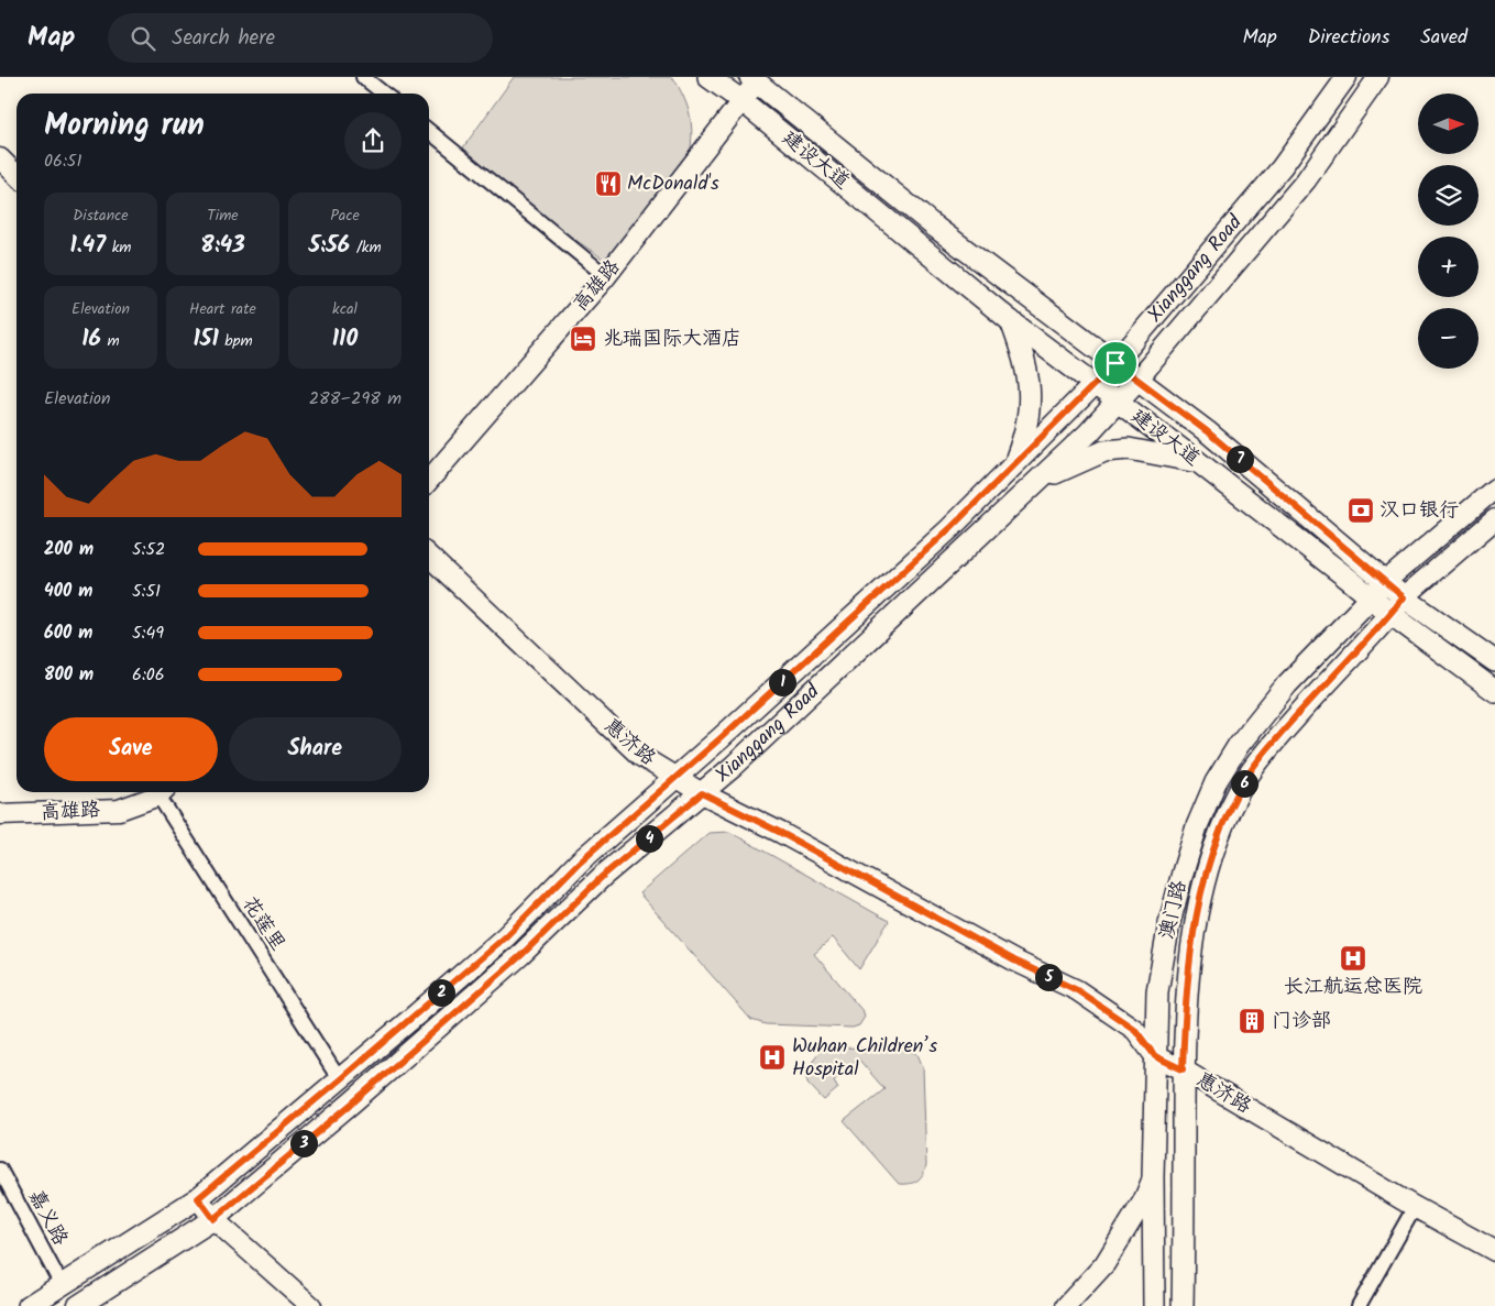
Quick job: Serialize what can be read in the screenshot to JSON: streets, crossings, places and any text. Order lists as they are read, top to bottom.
{
  "streets": {
    "main road": ["建设大道", "Xianggang Road", "澳门路"],
    "street": [
      "高雄路",
      "惠济路",
      "花莲里",
      "嘉义路"
    ]
  },
  "crossings": [
    ["建设大道", "Xianggang Road"],
    ["建设大道", "高雄路"],
    ["建设大道", "澳门路"],
    ["Xianggang Road", "惠济路"],
    ["Xianggang Road", "花莲里"],
    ["Xianggang Road", "嘉义路"],
    ["惠济路", "澳门路"]
  ],
  "places": {
    "restaurant": ["McDonald's"],
    "hotel": ["兆瑞国际大酒店"],
    "bank": ["汉口银行"],
    "hospital": ["长江航运总医院", "Wuhan Children’s Hospital"],
    "building": ["门诊部"]
  },
  "north": "right",
  "page": {
    "header": "Map",
    "search": "Search here",
    "nav": ["Map", "Directions", "Saved"],
    "map_buttons": ["+", "−"],
    "heading": ["Morning run", "06:51"],
    "stats": [
      ["Distance", "1.47 km"],
      ["Time", "8:43"],
      ["Pace", "5:56 /km"],
      ["Elevation", "16 m"],
      ["Heart rate", "151 bpm"],
      ["kcal", "110"]
    ],
    "chart": ["Elevation", "288–298 m"],
    "pins": [
      "7",
      "1",
      "6",
      "4",
      "5",
      "2",
      "3"
    ],
    "list": [
      {
        "name": "200 m",
        "note": "5:52"
      },
      {
        "name": "400 m",
        "note": "5:51"
      },
      {
        "name": "600 m",
        "note": "5:49"
      },
      {
        "name": "800 m",
        "note": "6:06"
      }
    ],
    "buttons": ["Save", "Share"]
  }
}
